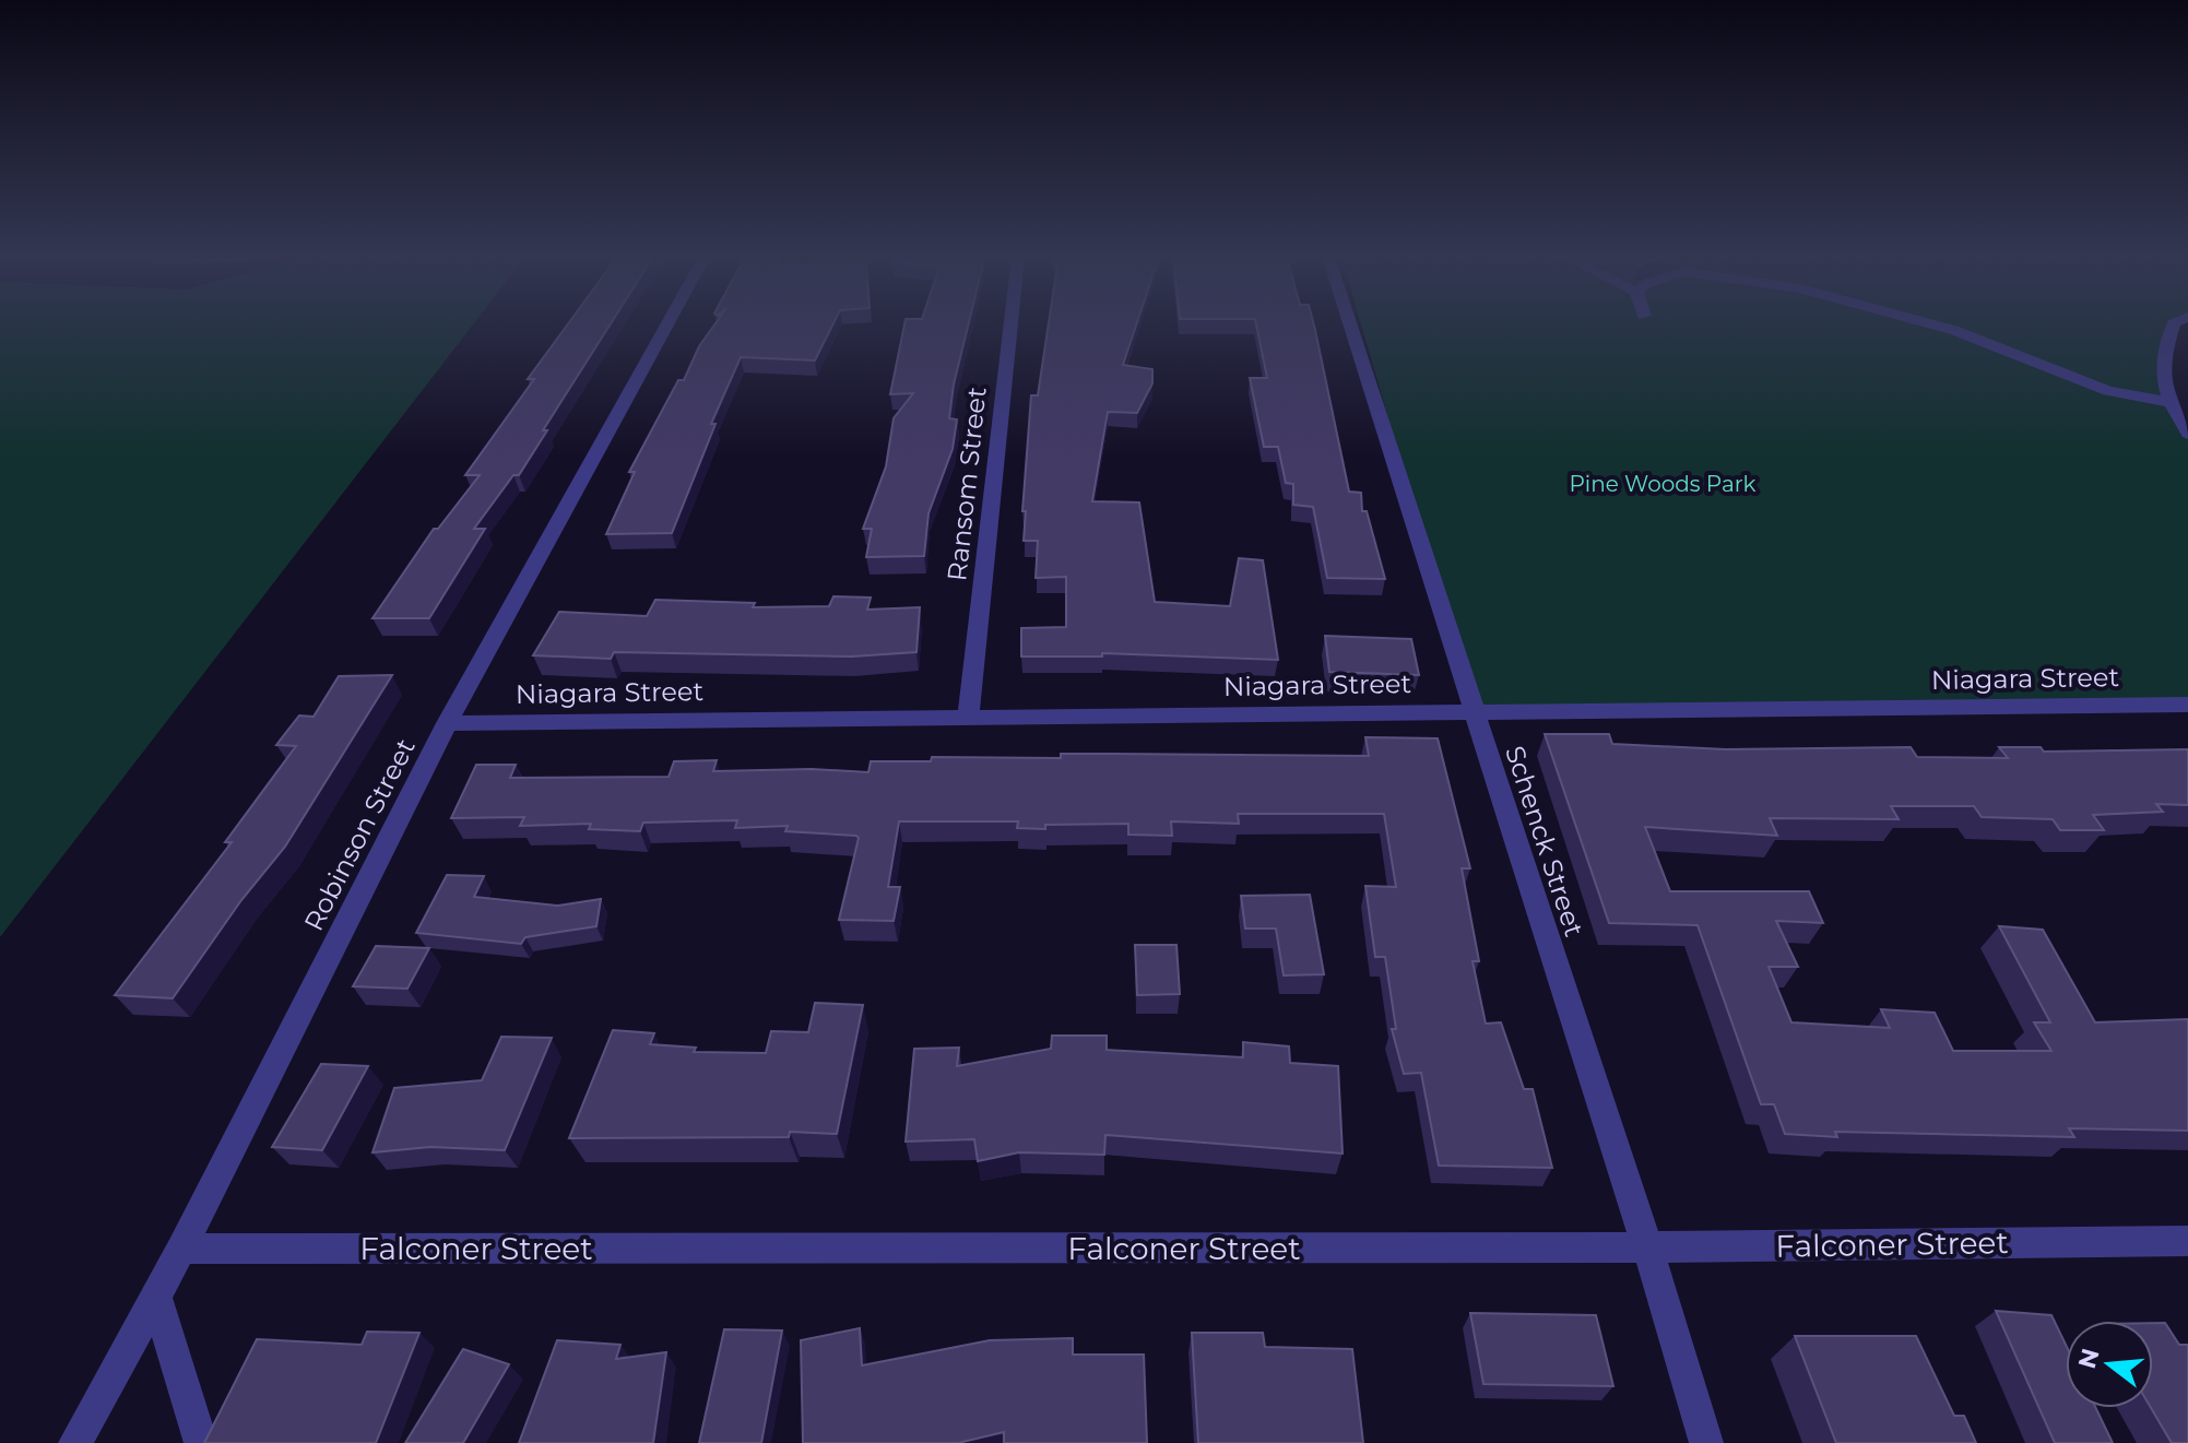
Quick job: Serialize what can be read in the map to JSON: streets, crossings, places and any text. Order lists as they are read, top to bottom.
{
  "streets": {
    "street": [
      "Ransom Street",
      "Niagara Street",
      "Robinson Street",
      "Schenck Street",
      "Falconer Street"
    ]
  },
  "crossings": [
    ["Ransom Street", "Niagara Street"],
    ["Niagara Street", "Robinson Street"],
    ["Niagara Street", "Schenck Street"],
    ["Robinson Street", "Falconer Street"],
    ["Schenck Street", "Falconer Street"]
  ],
  "parks": ["Pine Woods Park"],
  "north": "left"
}
